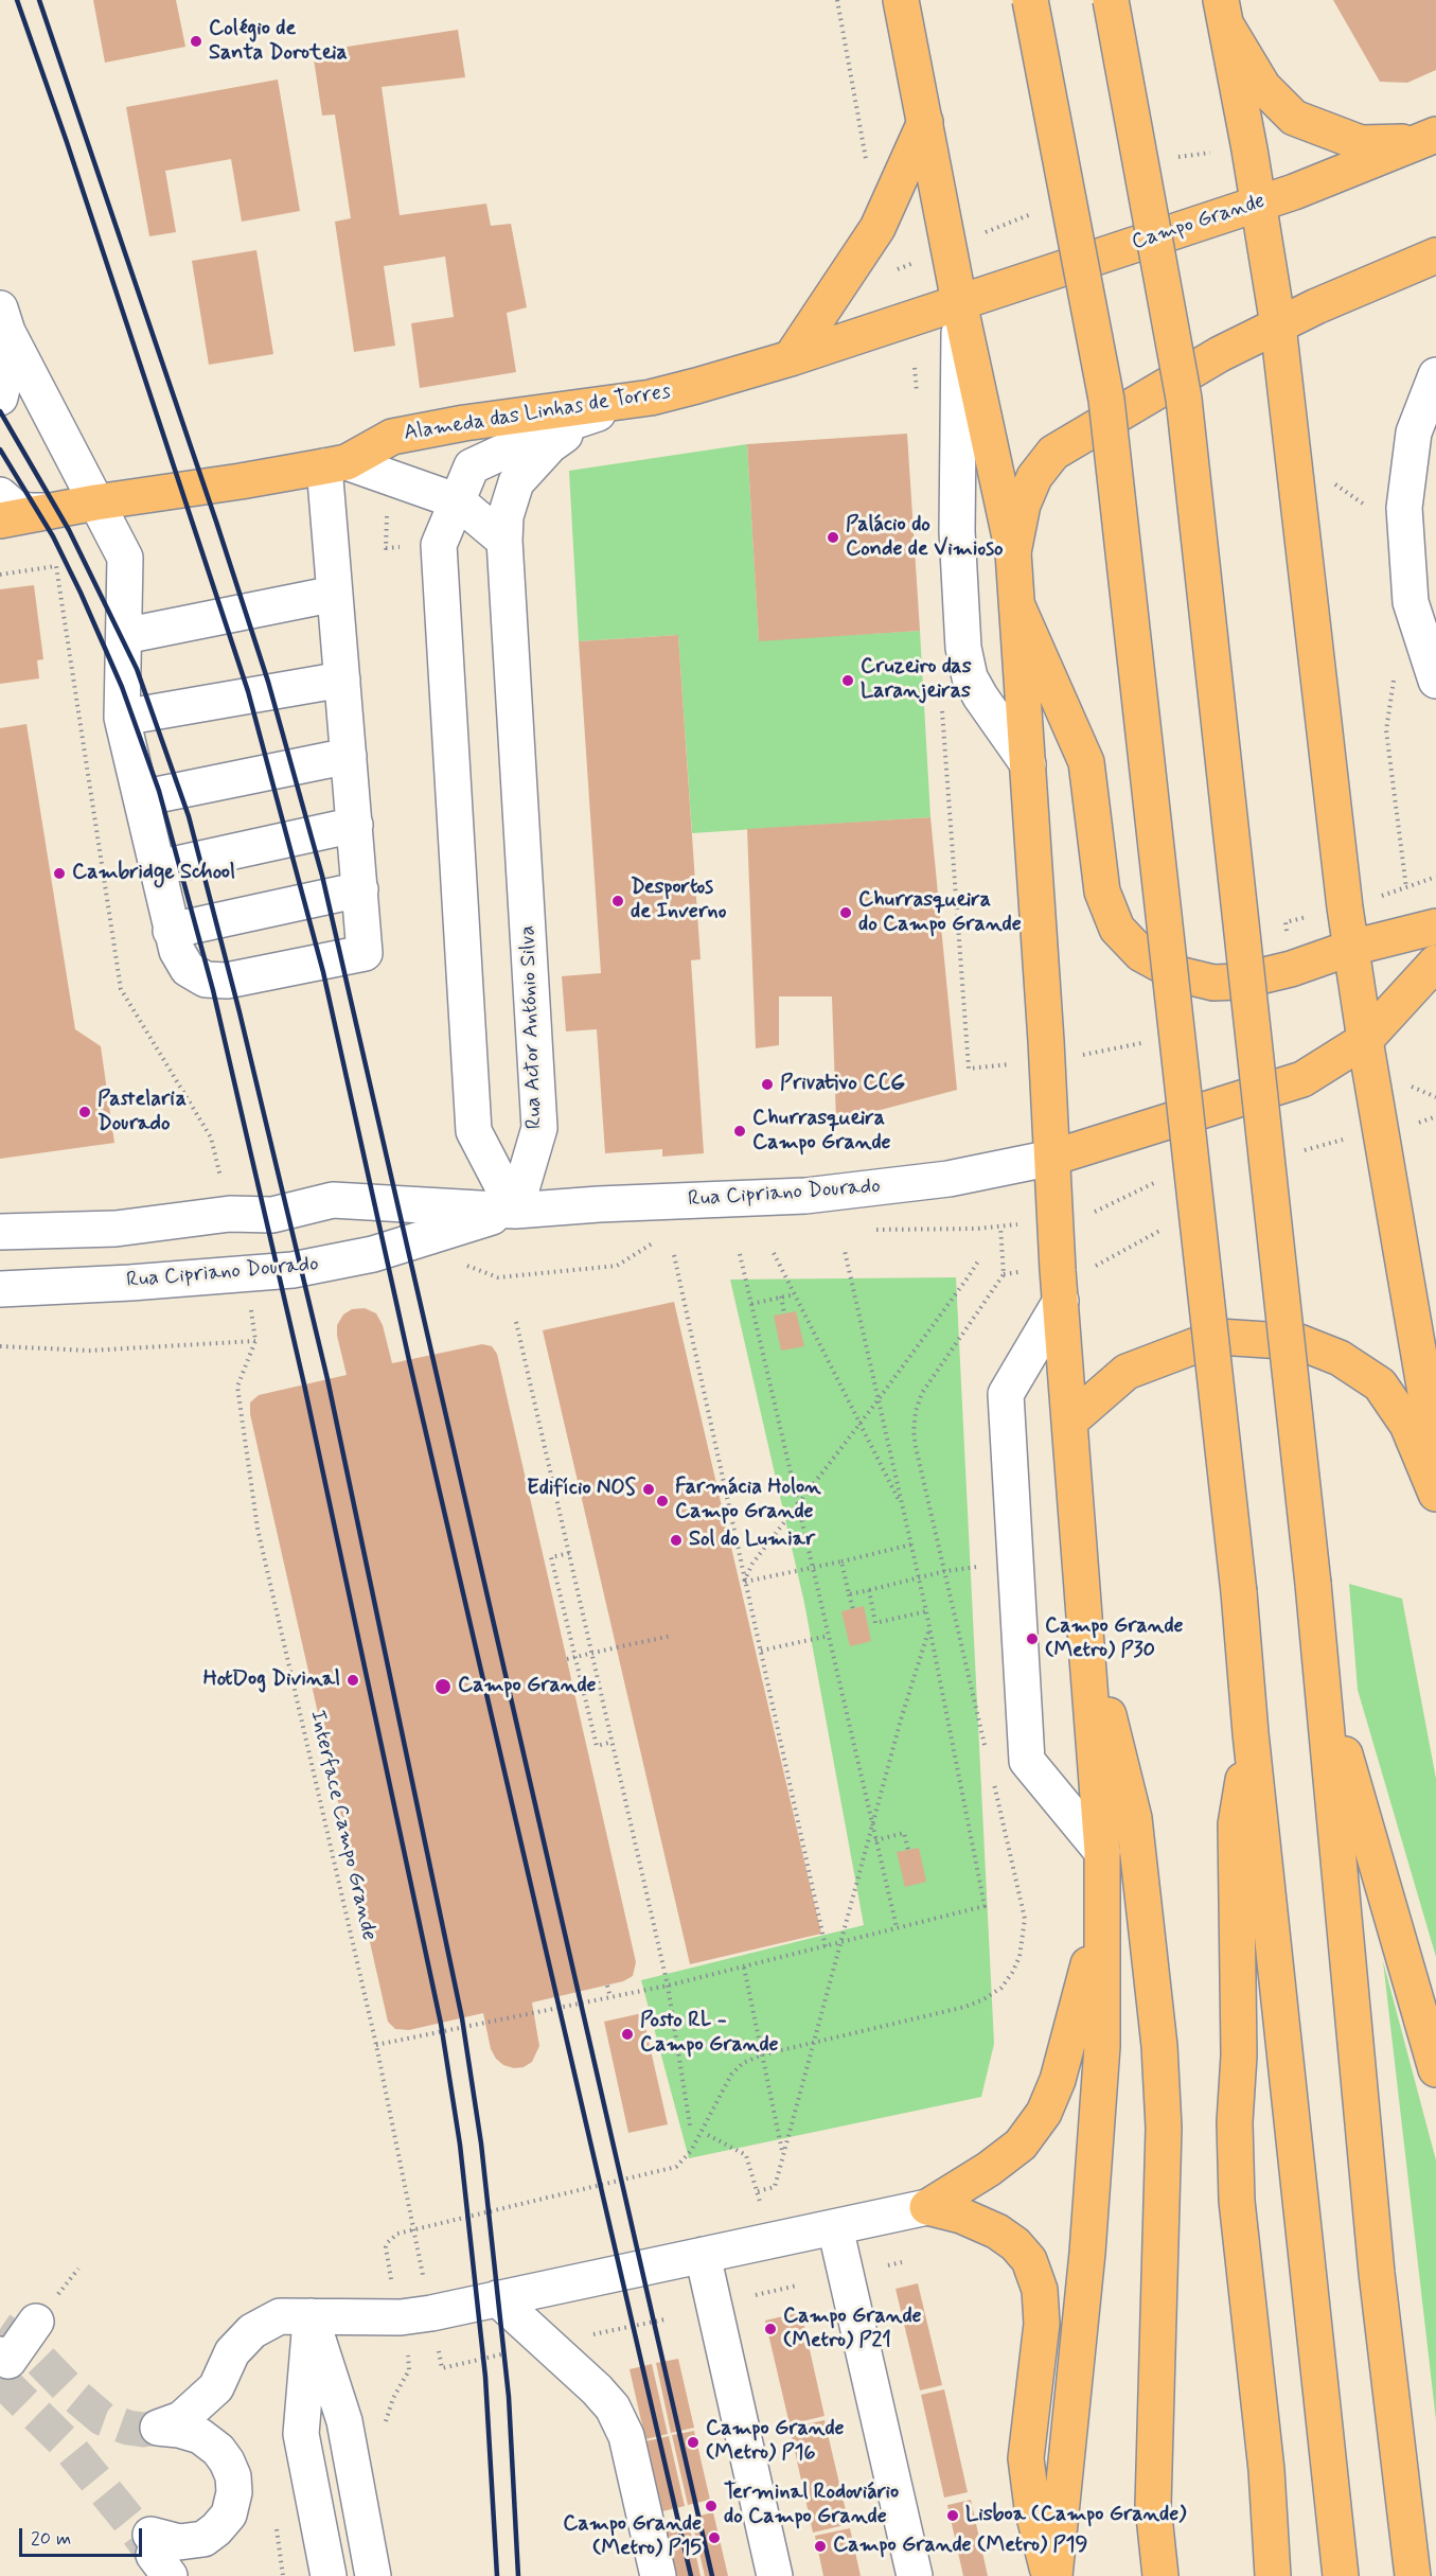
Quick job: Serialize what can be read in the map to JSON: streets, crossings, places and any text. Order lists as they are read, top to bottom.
{
  "streets": {
    "main road": ["Campo Grande", "Alameda das Linhas de Torres"],
    "street": ["Rua Actor António Silva", "Rua Cipriano Dourado"],
    "path": ["Interface Campo Grande"]
  },
  "crossings": [
    ["Campo Grande", "Alameda das Linhas de Torres"],
    ["Alameda das Linhas de Torres", "Rua Actor António Silva"],
    ["Rua Actor António Silva", "Rua Cipriano Dourado"]
  ],
  "places": [
    "Colégio de Santa Doroteia",
    "Palácio do Conde de Vimioso",
    "Cruzeiro das Laranjeiras",
    "Cambridge School",
    "Desportos de Inverno",
    "Churrasqueira do Campo Grande",
    "Privativo CCG",
    "Pastelaria Dourado",
    "Churrasqueira Campo Grande",
    "Edifício NOS",
    "Farmácia Holon Campo Grande",
    "Sol do Lumiar",
    "Campo Grande (Metro) P30",
    "HotDog Divinal",
    "Campo Grande",
    "Posto RL - Campo Grande",
    "Campo Grande (Metro) P21",
    "Campo Grande (Metro) P16",
    "Terminal Rodoviário do Campo Grande",
    "Lisboa (Campo Grande)",
    "Campo Grande (Metro) P15",
    "Campo Grande (Metro) P19"
  ],
  "scale_bar": "20 m"
}
